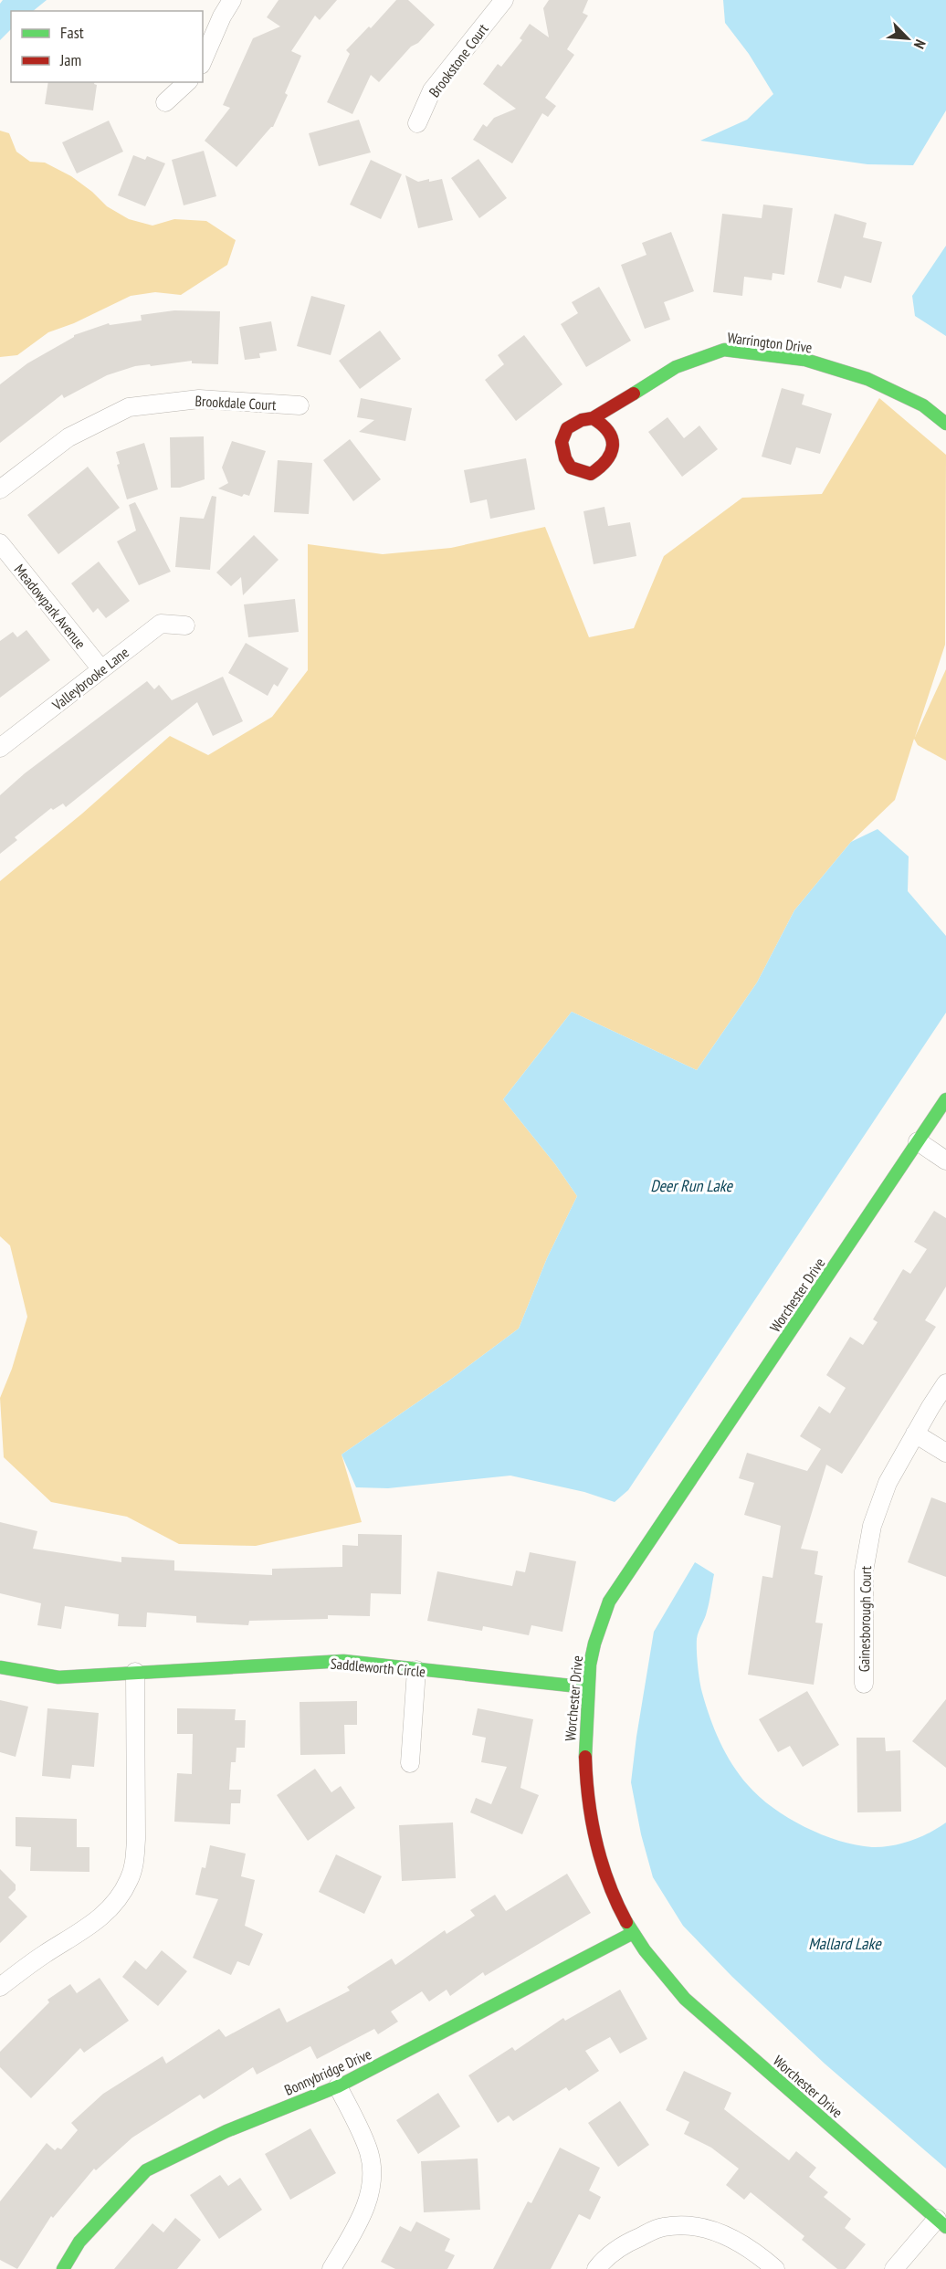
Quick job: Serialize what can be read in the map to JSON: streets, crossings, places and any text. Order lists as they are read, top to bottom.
{
  "streets": {
    "street": [
      "Brookstone Court",
      "Warrington Drive",
      "Brookdale Court",
      "Meadowpark Avenue",
      "Valleybrooke Lane",
      "Worchester Drive",
      "Gainesborough Court",
      "Saddleworth Circle",
      "Bonnybridge Drive"
    ]
  },
  "crossings": [
    ["Meadowpark Avenue", "Valleybrooke Lane"],
    ["Worchester Drive", "Saddleworth Circle"],
    ["Worchester Drive", "Bonnybridge Drive"]
  ],
  "water": ["Deer Run Lake", "Mallard Lake"],
  "legend": ["Fast", "Jam"],
  "north": "bottom right"
}
